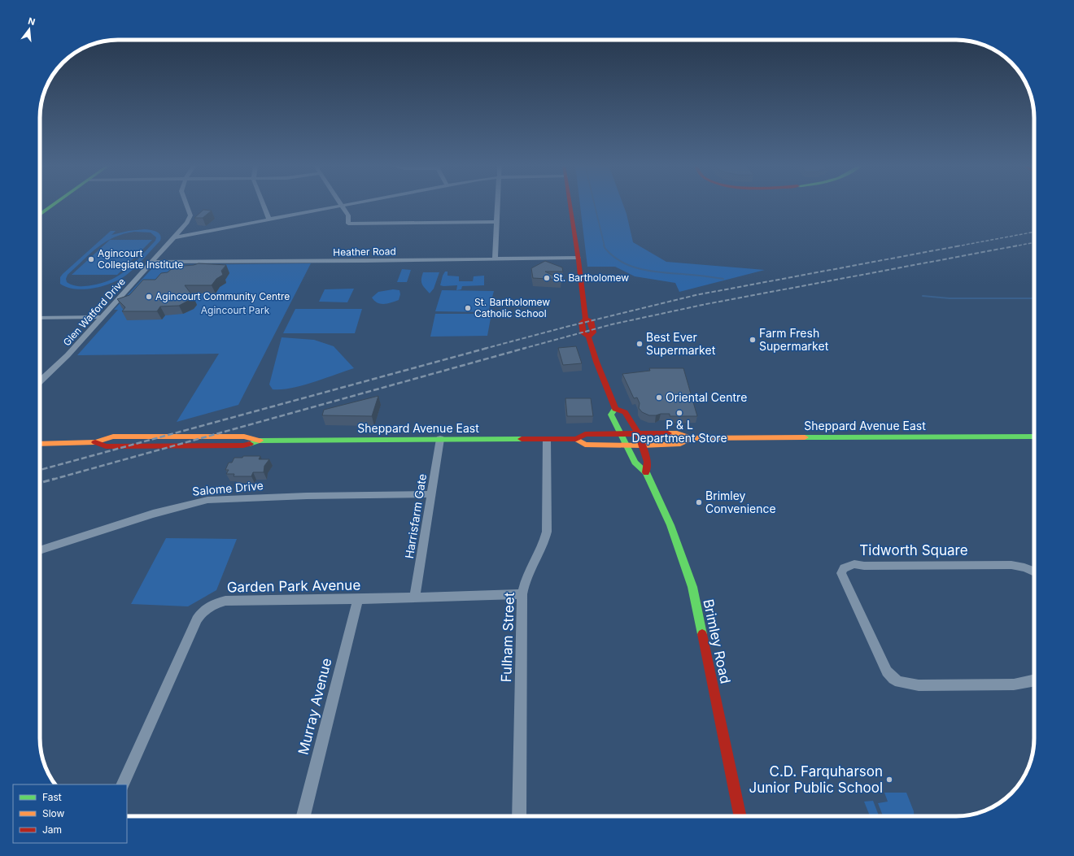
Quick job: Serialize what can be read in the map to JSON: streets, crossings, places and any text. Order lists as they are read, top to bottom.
{
  "streets": {
    "main road": ["Sheppard Avenue East", "Brimley Road"],
    "street": [
      "Heather Road",
      "Glen Watford Drive",
      "Salome Drive",
      "Harrisfarm Gate",
      "Tidworth Square",
      "Garden Park Avenue",
      "Fulham Street",
      "Murray Avenue"
    ]
  },
  "crossings": [
    ["Heather Road", "Glen Watford Drive"],
    ["Heather Road", "Brimley Road"],
    ["Sheppard Avenue East", "Harrisfarm Gate"],
    ["Sheppard Avenue East", "Fulham Street"],
    ["Sheppard Avenue East", "Brimley Road"],
    ["Salome Drive", "Harrisfarm Gate"],
    ["Harrisfarm Gate", "Garden Park Avenue"],
    ["Garden Park Avenue", "Fulham Street"],
    ["Garden Park Avenue", "Murray Avenue"]
  ],
  "parks": ["Agincourt Park"],
  "places": [
    "Agincourt Collegiate Institute",
    "St. Bartholomew",
    "Agincourt Community Centre",
    "St. Bartholomew Catholic School",
    "Farm Fresh Supermarket",
    "Best Ever Supermarket",
    "Oriental Centre",
    "P & L Department Store",
    "Brimley Convenience",
    "C.D. Farquharson Junior Public School"
  ],
  "legend": ["Fast", "Slow", "Jam"],
  "north": "top"
}
